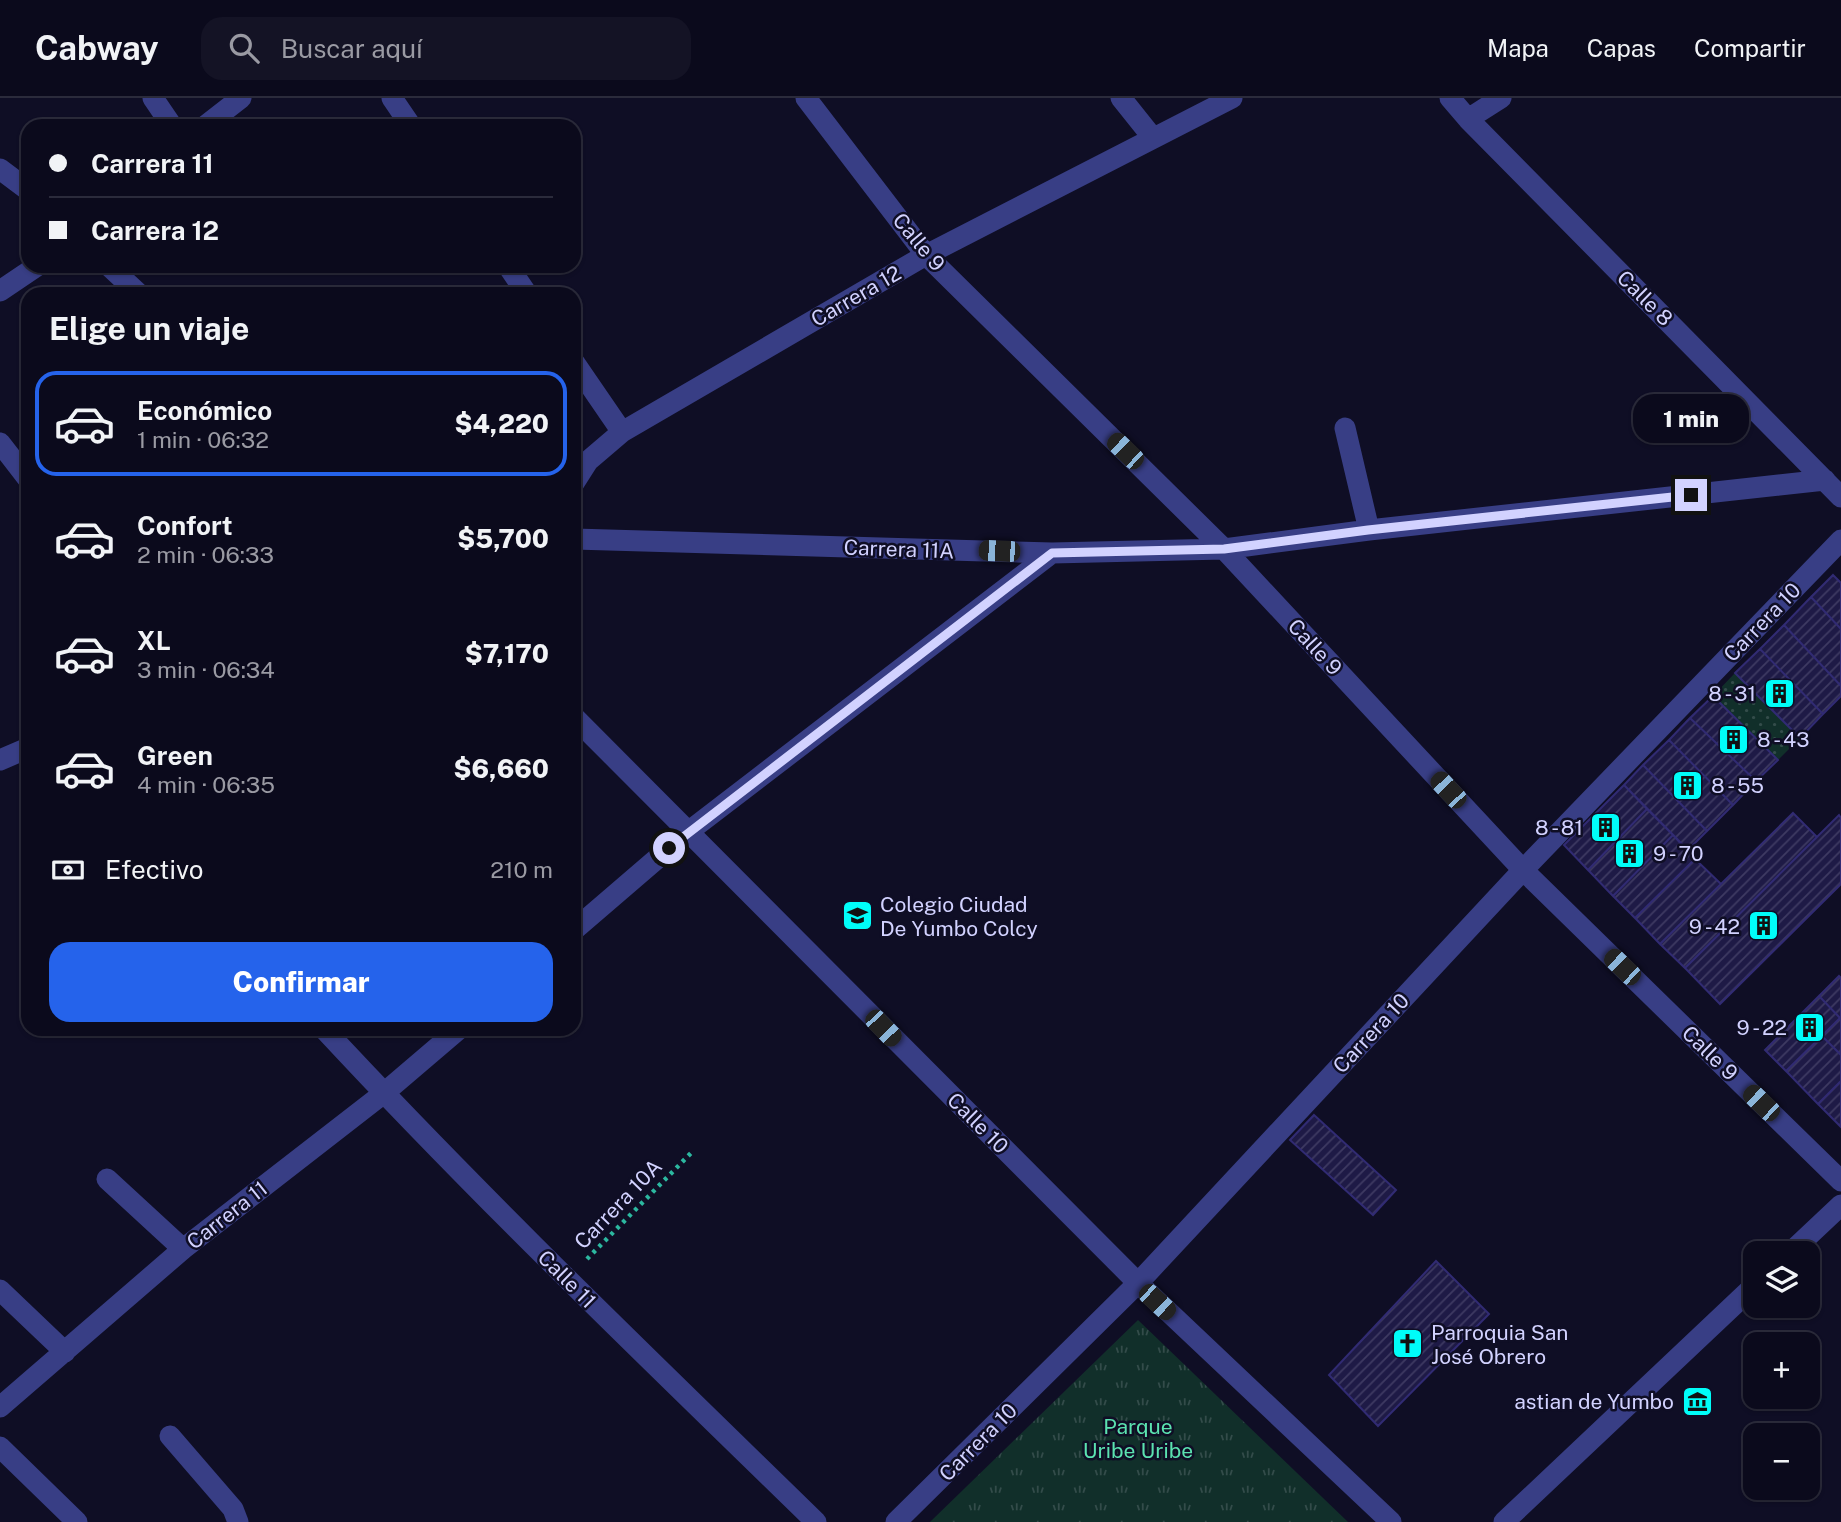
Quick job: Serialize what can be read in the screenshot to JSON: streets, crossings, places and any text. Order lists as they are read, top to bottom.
{
  "streets": {
    "street": [
      "Calle 9",
      "Carrera 12",
      "Calle 8",
      "Carrera 11A",
      "Carrera 10",
      "Calle 10",
      "Carrera 11",
      "Calle 11"
    ],
    "path": ["Carrera 10A"]
  },
  "crossings": [
    ["Calle 9", "Carrera 12"],
    ["Calle 9", "Carrera 11A"],
    ["Calle 9", "Carrera 10"],
    ["Carrera 10", "Calle 10"],
    ["Carrera 10A", "Calle 11"],
    ["Carrera 11", "Calle 11"]
  ],
  "parks": ["Parque Uribe Uribe"],
  "places": {
    "building": [
      "8 - 31",
      "8 - 43",
      "8 - 55",
      "8 - 81",
      "9 - 70",
      "9 - 42",
      "9 - 22"
    ],
    "school or university": ["Colegio Ciudad De Yumbo Colcy"],
    "church": ["Parroquia San José Obrero"],
    "museum": ["astian de Yumbo"]
  },
  "page": {
    "header": "Cabway",
    "search": "Buscar aquí",
    "nav": ["Mapa", "Capas", "Compartir"],
    "banner": ["Carrera 11", "Carrera 12"],
    "heading": "Elige un viaje",
    "list": [
      {
        "name": "Económico",
        "note": "1 min · 06:32",
        "value": "$4,220"
      },
      {
        "name": "Confort",
        "note": "2 min · 06:33",
        "value": "$5,700"
      },
      {
        "name": "XL",
        "note": "3 min · 06:34",
        "value": "$7,170"
      },
      {
        "name": "Green",
        "note": "4 min · 06:35",
        "value": "$6,660"
      }
    ],
    "bubble": "1 min",
    "pay": ["Efectivo", "210 m"],
    "buttons": "Confirmar",
    "map_buttons": ["+", "−"]
  }
}
